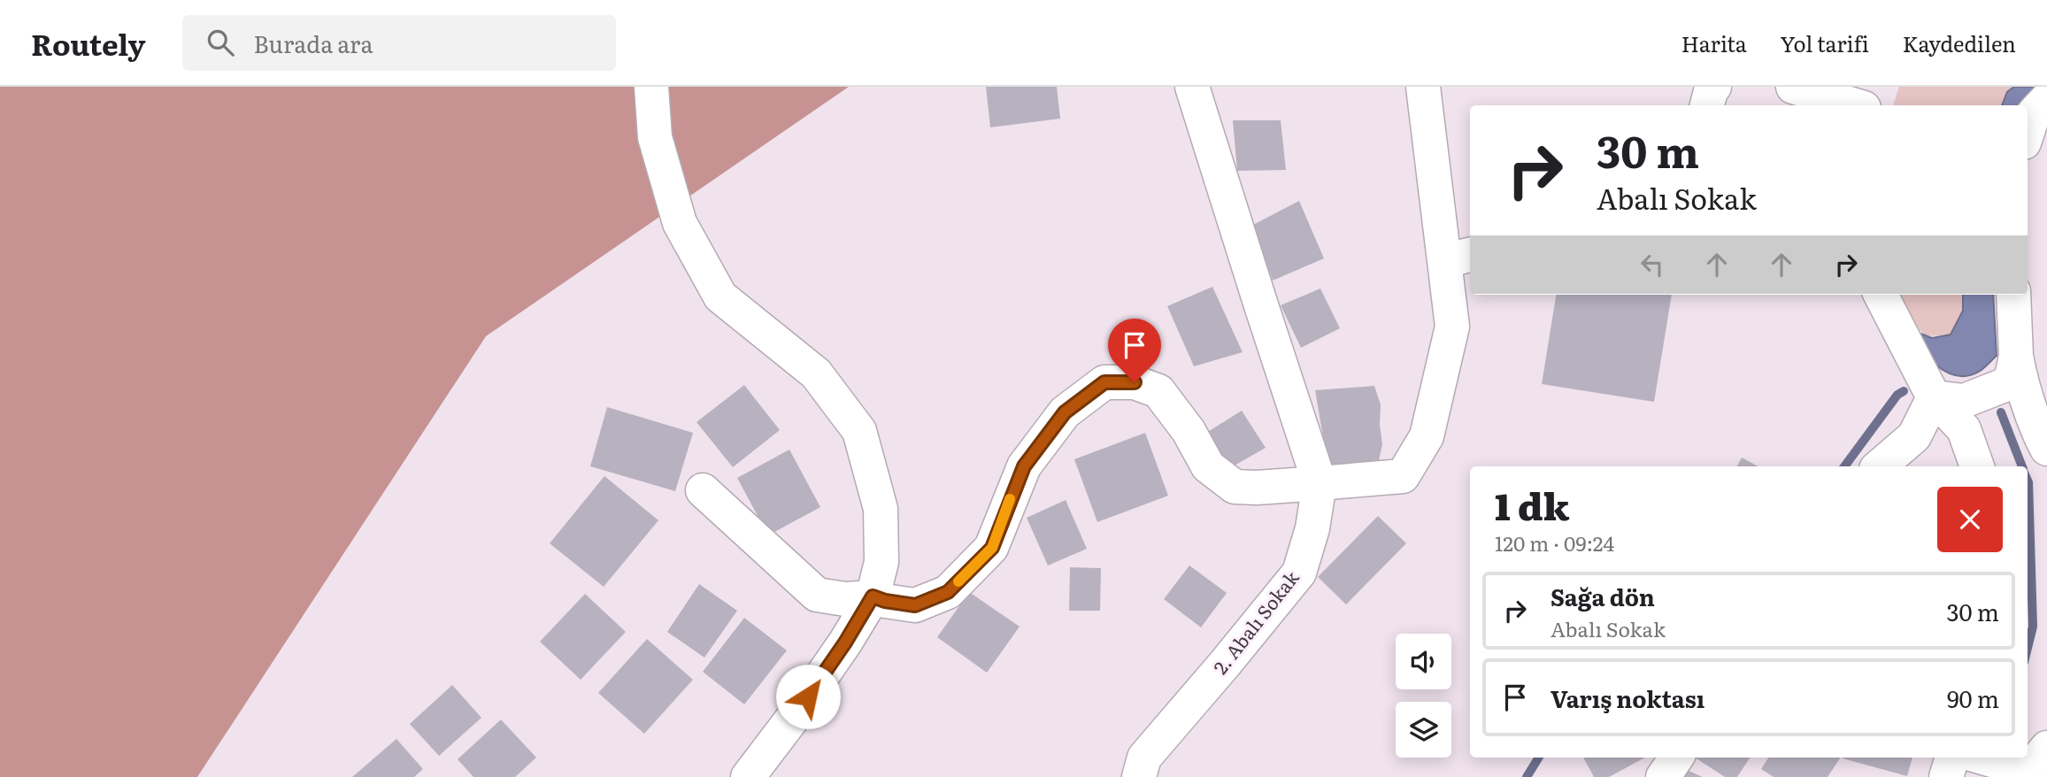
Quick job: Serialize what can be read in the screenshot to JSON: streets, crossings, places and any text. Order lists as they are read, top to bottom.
{
  "streets": {
    "street": ["2. Abalı Sokak"]
  },
  "page": {
    "header": "Routely",
    "search": "Burada ara",
    "nav": ["Harita", "Yol tarifi", "Kaydedilen"],
    "turn": ["30 m", "Abalı Sokak"],
    "heading": ["1 dk", "120 m · 09:24"],
    "list": [
      {
        "name": "Sağa dön",
        "note": "Abalı Sokak",
        "value": "30 m"
      },
      {
        "name": "Varış noktası",
        "value": "90 m"
      }
    ]
  }
}
